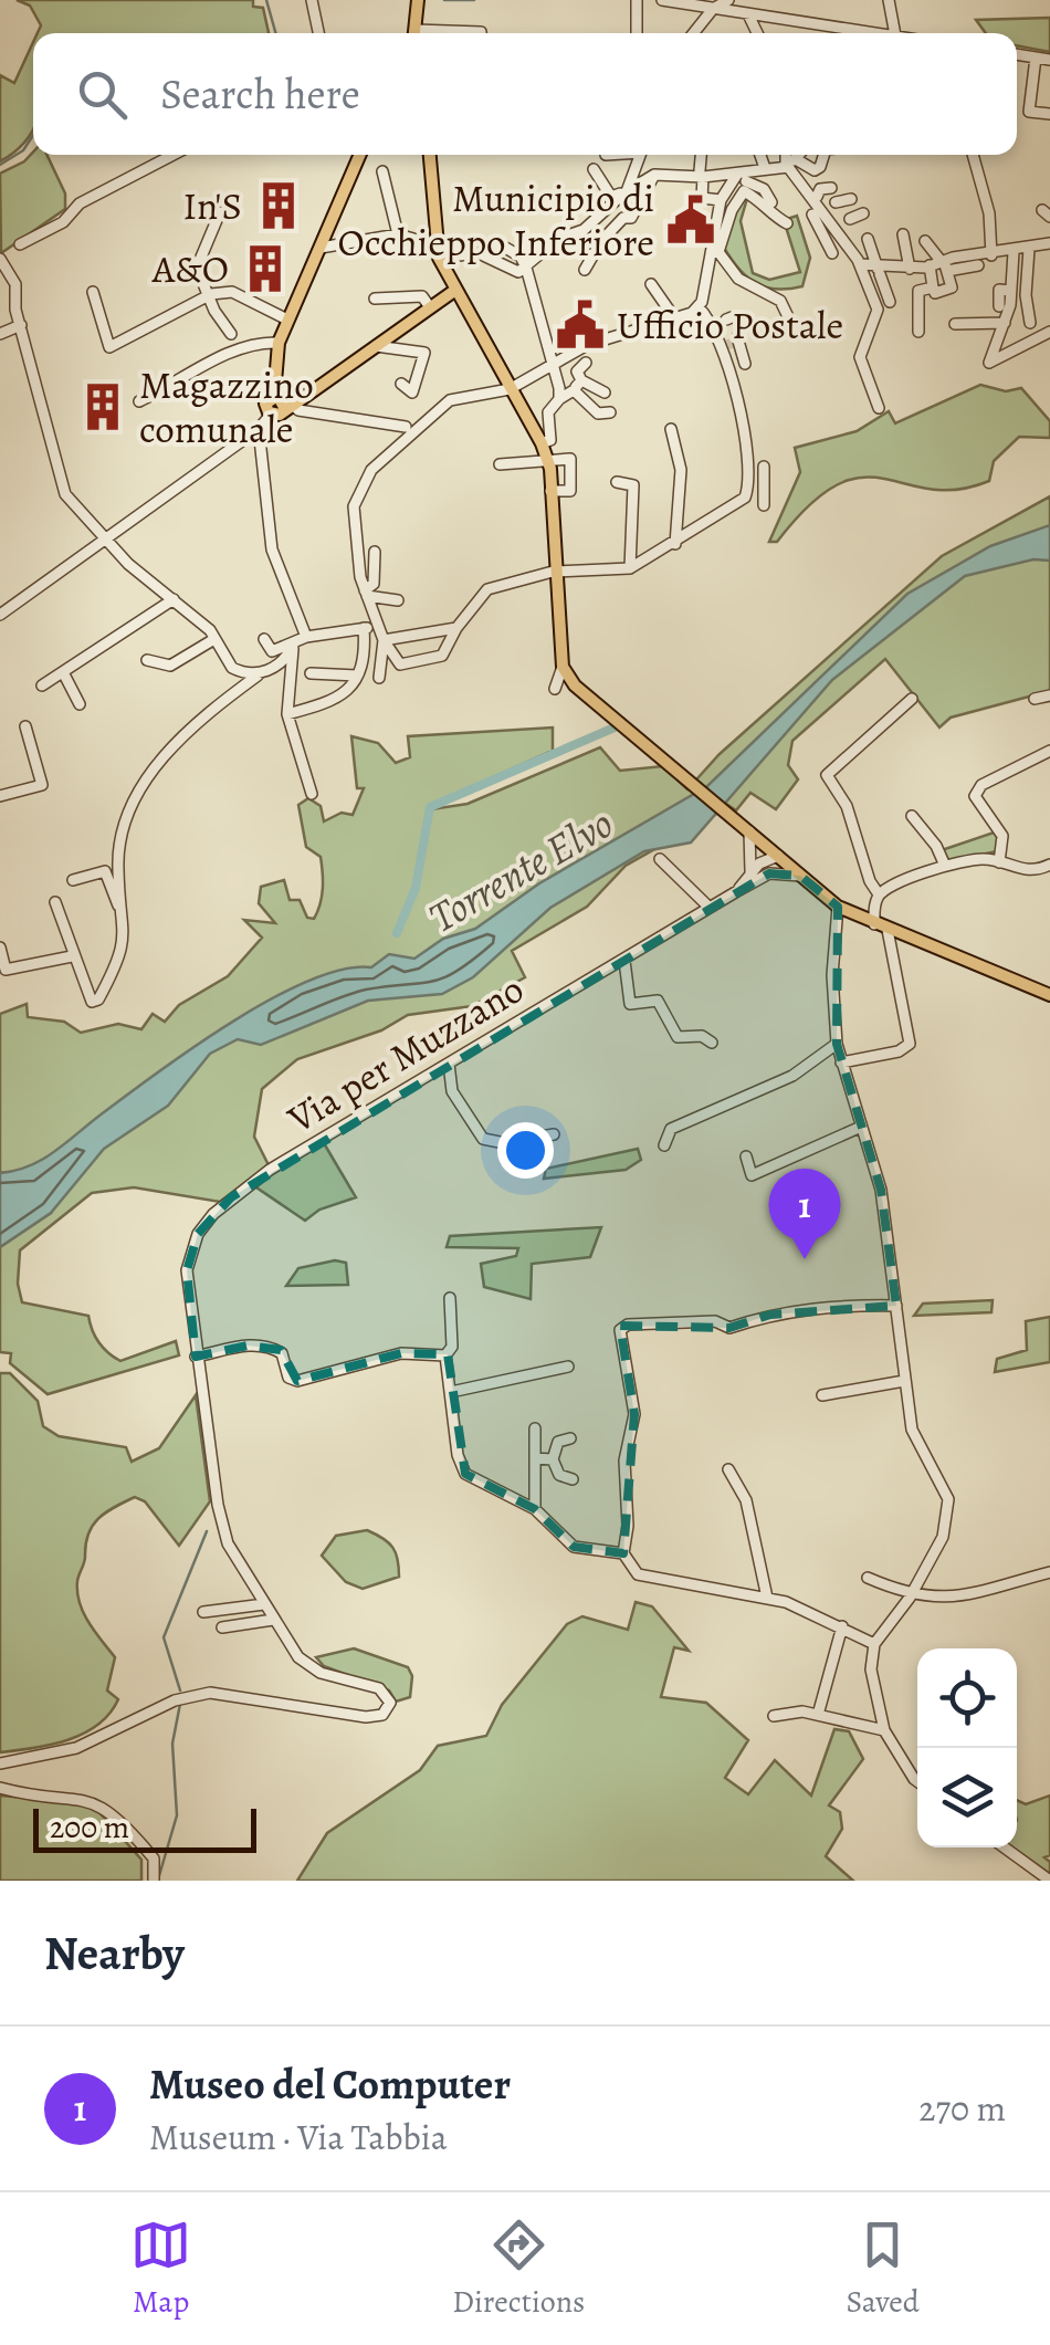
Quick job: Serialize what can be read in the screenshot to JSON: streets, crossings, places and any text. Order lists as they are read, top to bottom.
{
  "streets": {
    "street": ["Via per Muzzano"]
  },
  "water": ["Torrente Elvo"],
  "places": {
    "building": ["In'S", "A&O", "Magazzino comunale"],
    "public building": ["Municipio di Occhieppo Inferiore", "Ufficio Postale"]
  },
  "scale_bar": "200 m",
  "page": {
    "search": "Search here",
    "pins": "1",
    "scale": "200 m",
    "heading": "Nearby",
    "list": [
      {
        "mark": "1",
        "name": "Museo del Computer",
        "note": "Museum · Via Tabbia",
        "value": "270 m"
      }
    ],
    "nav": ["Map", "Directions", "Saved"]
  }
}
